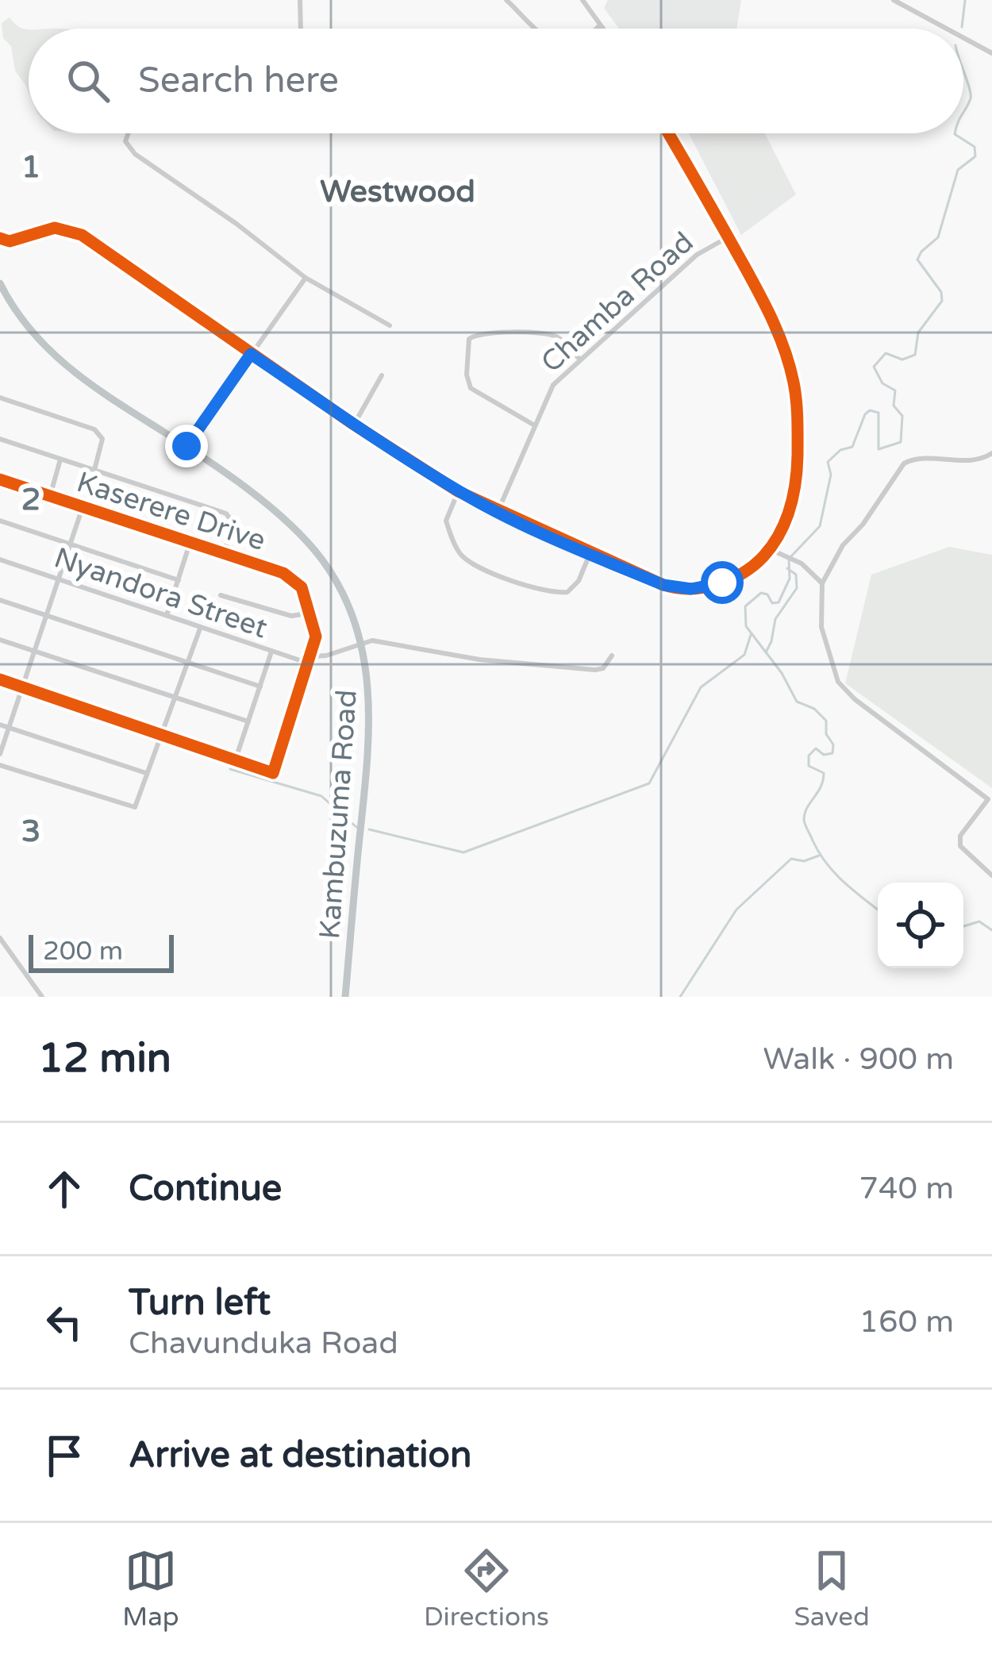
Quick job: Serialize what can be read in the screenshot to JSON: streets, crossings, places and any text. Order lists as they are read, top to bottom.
{
  "streets": {
    "main road": ["Kambuzuma Road"],
    "street": ["Chamba Road", "Kaserere Drive", "Nyandora Street"]
  },
  "districts": ["Westwood"],
  "scale_bar": "200 m",
  "page": {
    "search": "Search here",
    "scale": "200 m",
    "heading": ["12 min", "Walk · 900 m"],
    "list": [
      ["Continue", "740 m"],
      ["Turn left", "Chavunduka Road", "160 m"],
      "Arrive at destination"
    ],
    "nav": ["Map", "Directions", "Saved"]
  },
  "grid": {
    "rows": ["1", "2", "3"]
  }
}
